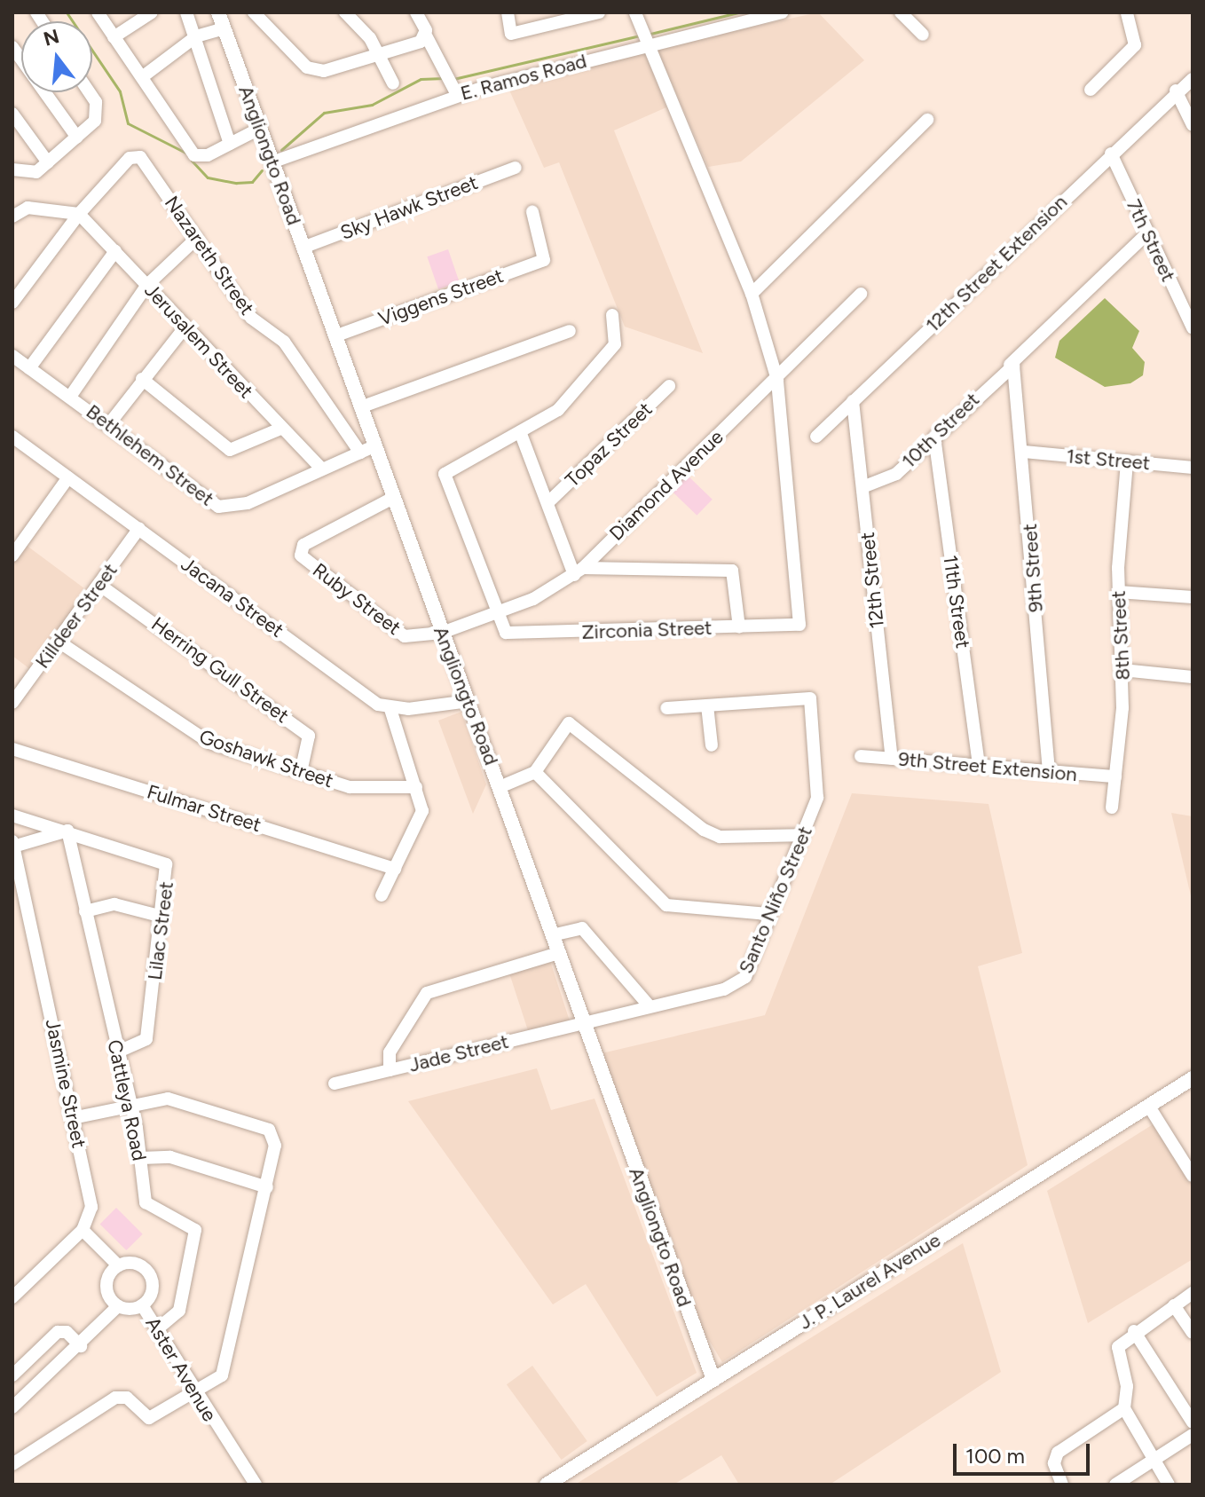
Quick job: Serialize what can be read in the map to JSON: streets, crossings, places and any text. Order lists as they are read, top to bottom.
{
  "streets": {
    "main road": ["Angliongto Road", "J. P. Laurel Avenue"],
    "street": [
      "E. Ramos Road",
      "Sky Hawk Street",
      "7th Street",
      "Nazareth Street",
      "12th Street Extension",
      "Viggens Street",
      "Jerusalem Street",
      "10th Street",
      "Topaz Street",
      "Bethlehem Street",
      "1st Street",
      "Diamond Avenue",
      "9th Street",
      "12th Street",
      "Jacana Street",
      "Ruby Street",
      "11th Street",
      "Killdeer Street",
      "Zirconia Street",
      "8th Street",
      "Herring Gull Street",
      "Goshawk Street",
      "9th Street Extension",
      "Fulmar Street",
      "Santo Niño Street",
      "Lilac Street",
      "Jade Street",
      "Jasmine Street",
      "Cattleya Road",
      "Aster Avenue"
    ]
  },
  "crossings": [
    ["E. Ramos Road", "Angliongto Road"],
    ["Angliongto Road", "Sky Hawk Street"],
    ["Angliongto Road", "Viggens Street"],
    ["Angliongto Road", "Bethlehem Street"],
    ["Angliongto Road", "Diamond Avenue"],
    ["Angliongto Road", "Ruby Street"],
    ["Angliongto Road", "Santo Niño Street"],
    ["Angliongto Road", "Jade Street"],
    ["Angliongto Road", "J. P. Laurel Avenue"],
    ["7th Street", "12th Street Extension"],
    ["7th Street", "10th Street"],
    ["Nazareth Street", "Jerusalem Street"],
    ["Nazareth Street", "Bethlehem Street"],
    ["12th Street Extension", "12th Street"],
    ["Jerusalem Street", "Bethlehem Street"],
    ["10th Street", "9th Street"],
    ["10th Street", "12th Street"],
    ["10th Street", "11th Street"],
    ["1st Street", "9th Street"],
    ["1st Street", "8th Street"],
    ["Diamond Avenue", "Ruby Street"],
    ["Diamond Avenue", "Zirconia Street"],
    ["9th Street", "9th Street Extension"],
    ["12th Street", "9th Street Extension"],
    ["Jacana Street", "Killdeer Street"],
    ["11th Street", "9th Street Extension"],
    ["Killdeer Street", "Herring Gull Street"],
    ["Killdeer Street", "Goshawk Street"],
    ["8th Street", "9th Street Extension"],
    ["Herring Gull Street", "Goshawk Street"],
    ["Santo Niño Street", "Jade Street"],
    ["Lilac Street", "Cattleya Road"],
    ["Cattleya Road", "Aster Avenue"]
  ],
  "scale_bar": "100 m",
  "north": "top"
}
